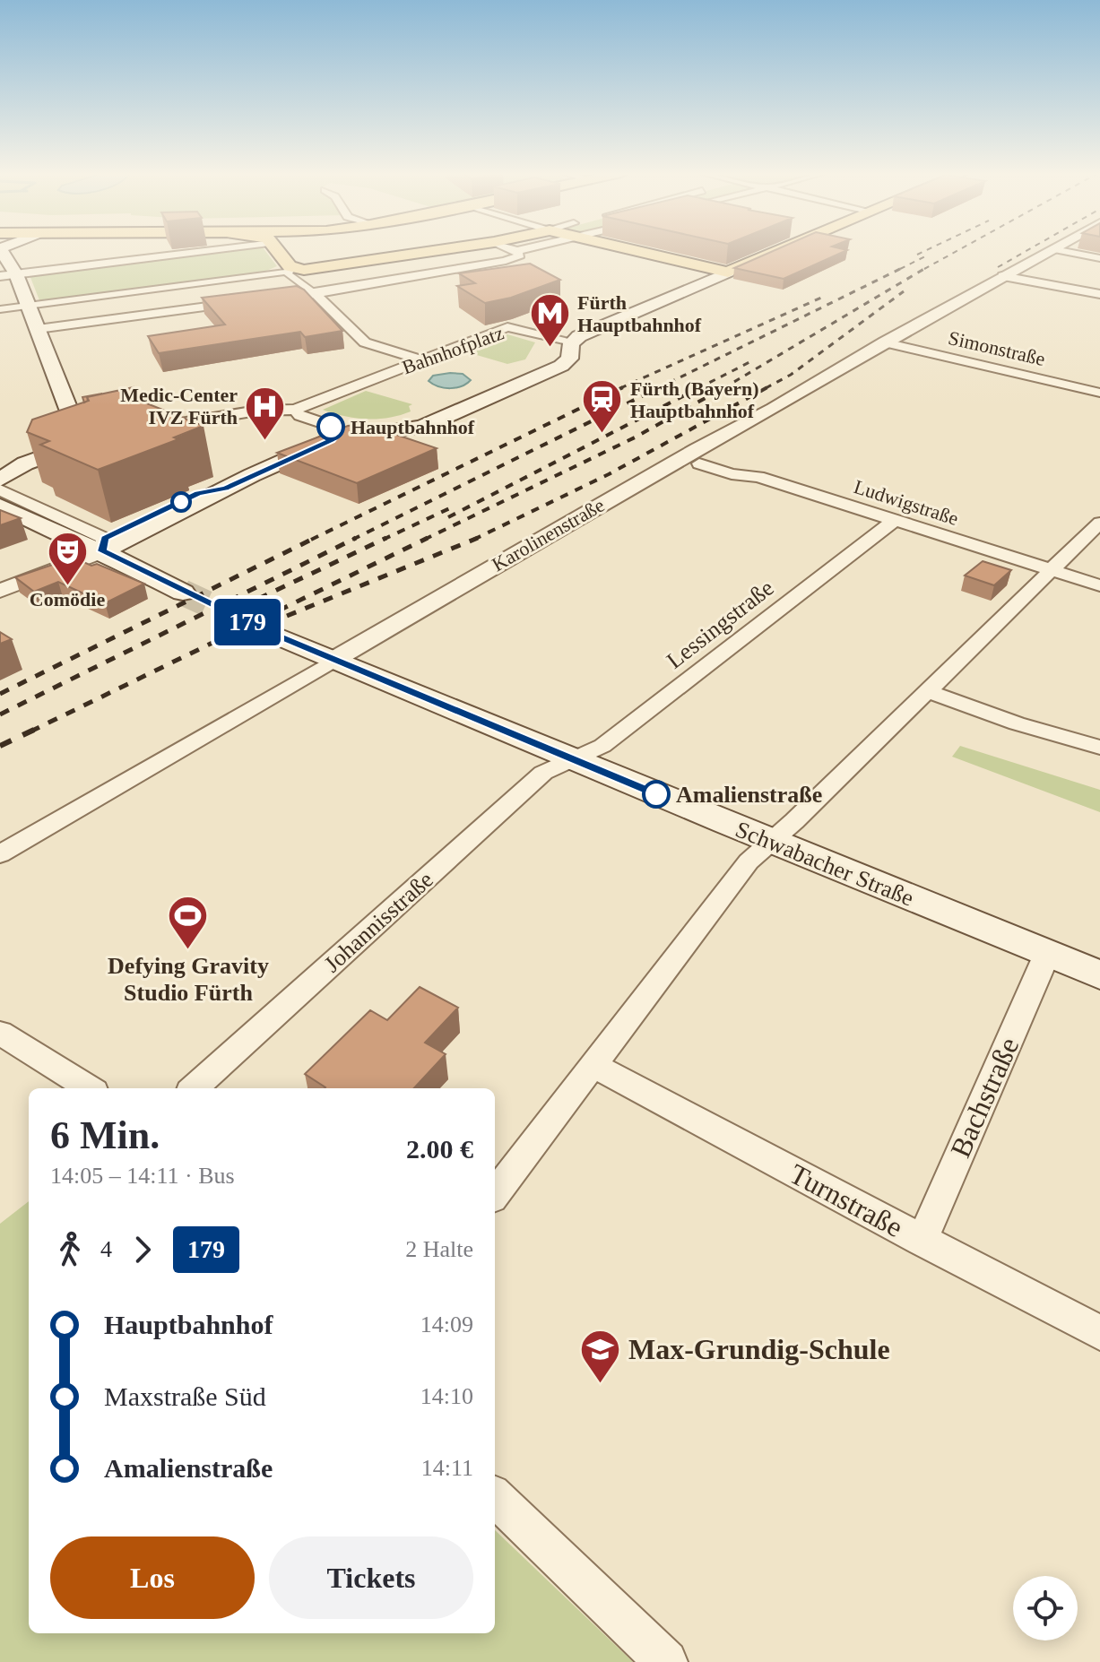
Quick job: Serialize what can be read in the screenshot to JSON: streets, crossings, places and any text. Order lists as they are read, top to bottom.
{
  "streets": {
    "main road": ["Schwabacher Straße"],
    "street": [
      "Simonstraße",
      "Bahnhofplatz",
      "Ludwigstraße",
      "Karolinenstraße",
      "Lessingstraße",
      "Johannisstraße",
      "Bachstraße",
      "Turnstraße"
    ]
  },
  "crossings": [
    ["Simonstraße", "Karolinenstraße"],
    ["Ludwigstraße", "Lessingstraße"],
    ["Karolinenstraße", "Schwabacher Straße"],
    ["Lessingstraße", "Schwabacher Straße"],
    ["Lessingstraße", "Johannisstraße"],
    ["Schwabacher Straße", "Johannisstraße"],
    ["Schwabacher Straße", "Bachstraße"],
    ["Bachstraße", "Turnstraße"]
  ],
  "places": {
    "metro station": ["Fürth Hauptbahnhof"],
    "other": ["Hauptbahnhof", "Amalienstraße"],
    "station": ["Fürth (Bayern) Hauptbahnhof"],
    "hospital": ["Medic-Center IVZ Fürth"],
    "theatre": ["Comödie"],
    "sports": ["Defying Gravity Studio Fürth"],
    "school or university": ["Max-Grundig-Schule"]
  },
  "lines": ["bus line 179"],
  "page": {
    "on_map": "179",
    "heading": ["6 Min.", "14:05 – 14:11 · Bus", "2.00 €"],
    "legs": ["4", "179", "2 Halte"],
    "list": [
      {
        "name": "Hauptbahnhof",
        "value": "14:09"
      },
      {
        "name": "Maxstraße Süd",
        "value": "14:10"
      },
      {
        "name": "Amalienstraße",
        "value": "14:11"
      }
    ],
    "buttons": ["Los", "Tickets"]
  }
}
